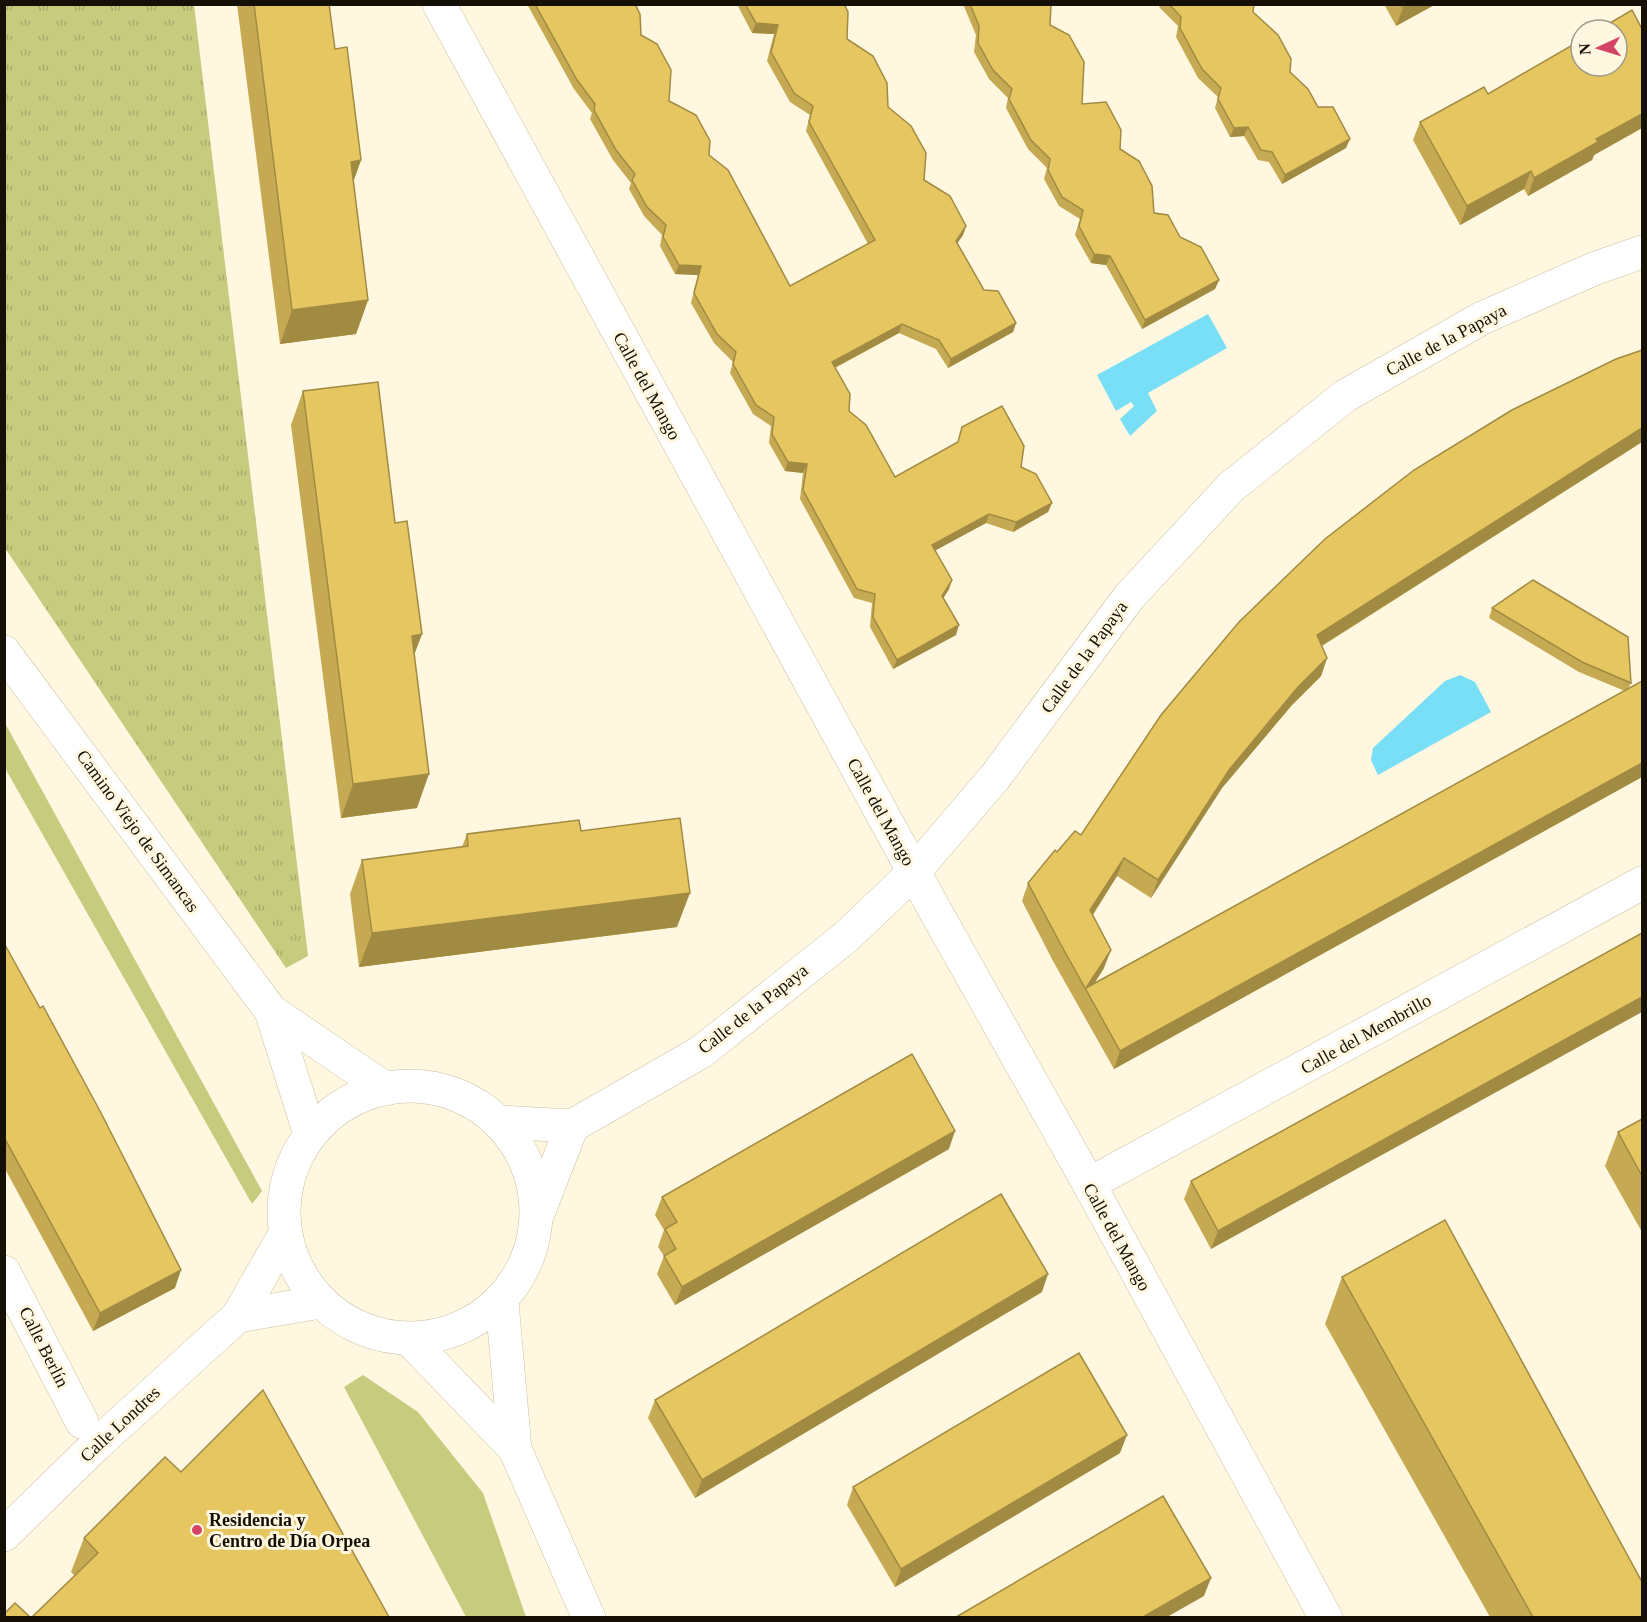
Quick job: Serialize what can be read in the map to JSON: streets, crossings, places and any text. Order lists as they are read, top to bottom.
{
  "streets": {
    "street": [
      "Calle de la Papaya",
      "Calle del Mango",
      "Camino Viejo de Simancas",
      "Calle del Membrillo",
      "Calle Berlín",
      "Calle Londres"
    ]
  },
  "crossings": [
    ["Calle de la Papaya", "Calle del Mango"],
    ["Calle del Mango", "Calle del Membrillo"]
  ],
  "places": ["Residencia y Centro de Día Orpea"],
  "north": "left"
}
